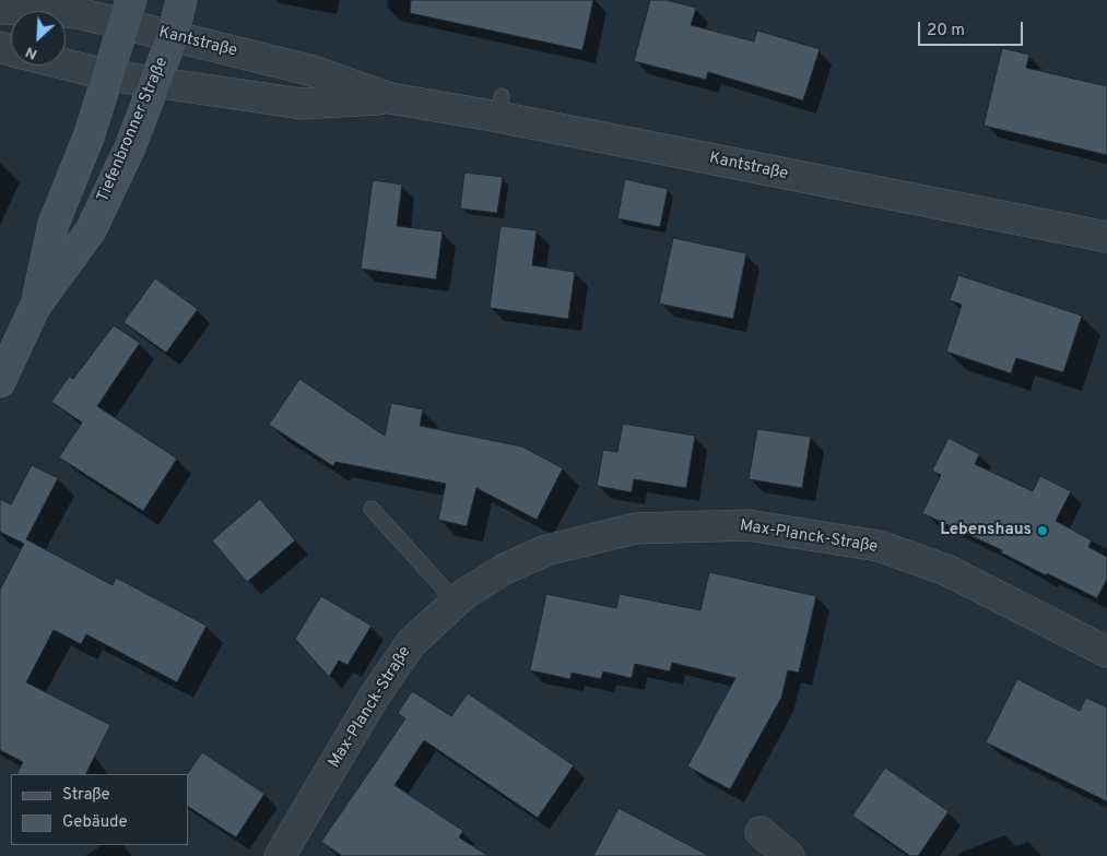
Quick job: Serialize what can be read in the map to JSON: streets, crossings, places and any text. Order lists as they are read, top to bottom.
{
  "streets": {
    "street": ["Kantstraße", "Tiefenbronner Straße", "Max-Planck-Straße"]
  },
  "crossings": [
    ["Kantstraße", "Tiefenbronner Straße"]
  ],
  "places": ["Lebenshaus"],
  "legend": ["Straße", "Gebäude"],
  "scale_bar": "20 m",
  "north": "bottom left"
}
